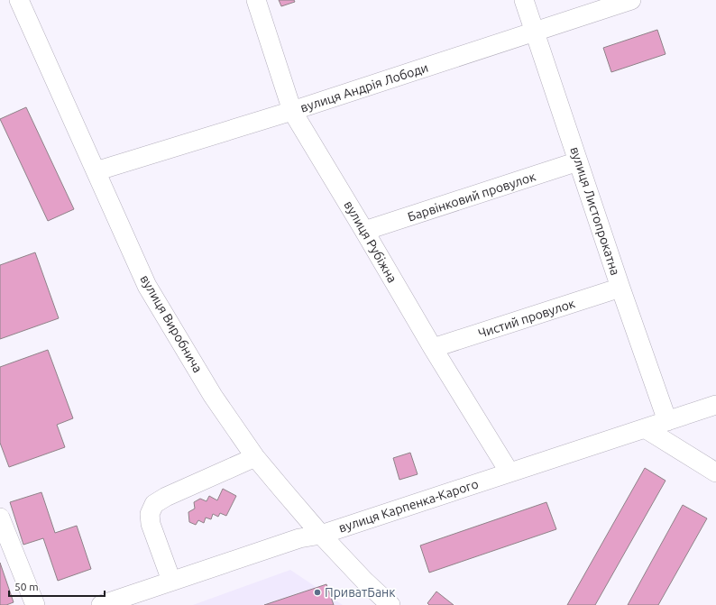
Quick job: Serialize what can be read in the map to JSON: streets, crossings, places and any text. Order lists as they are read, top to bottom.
{
  "streets": {
    "street": [
      "вулиця Андрія Лободи",
      "Барвінковий провулок",
      "вулиця Листопрокатна",
      "вулиця Рубіжна",
      "Чистий провулок",
      "вулиця Виробнича",
      "вулиця Карпенка-Карого"
    ]
  },
  "crossings": [
    ["вулиця Андрія Лободи", "вулиця Листопрокатна"],
    ["вулиця Андрія Лободи", "вулиця Рубіжна"],
    ["вулиця Андрія Лободи", "вулиця Виробнича"],
    ["Барвінковий провулок", "вулиця Листопрокатна"],
    ["Барвінковий провулок", "вулиця Рубіжна"],
    ["вулиця Листопрокатна", "Чистий провулок"],
    ["вулиця Листопрокатна", "вулиця Карпенка-Карого"],
    ["вулиця Рубіжна", "Чистий провулок"],
    ["вулиця Рубіжна", "вулиця Карпенка-Карого"],
    ["вулиця Виробнича", "вулиця Карпенка-Карого"]
  ],
  "places": ["ПриватБанк"],
  "scale_bar": "50 m"
}
